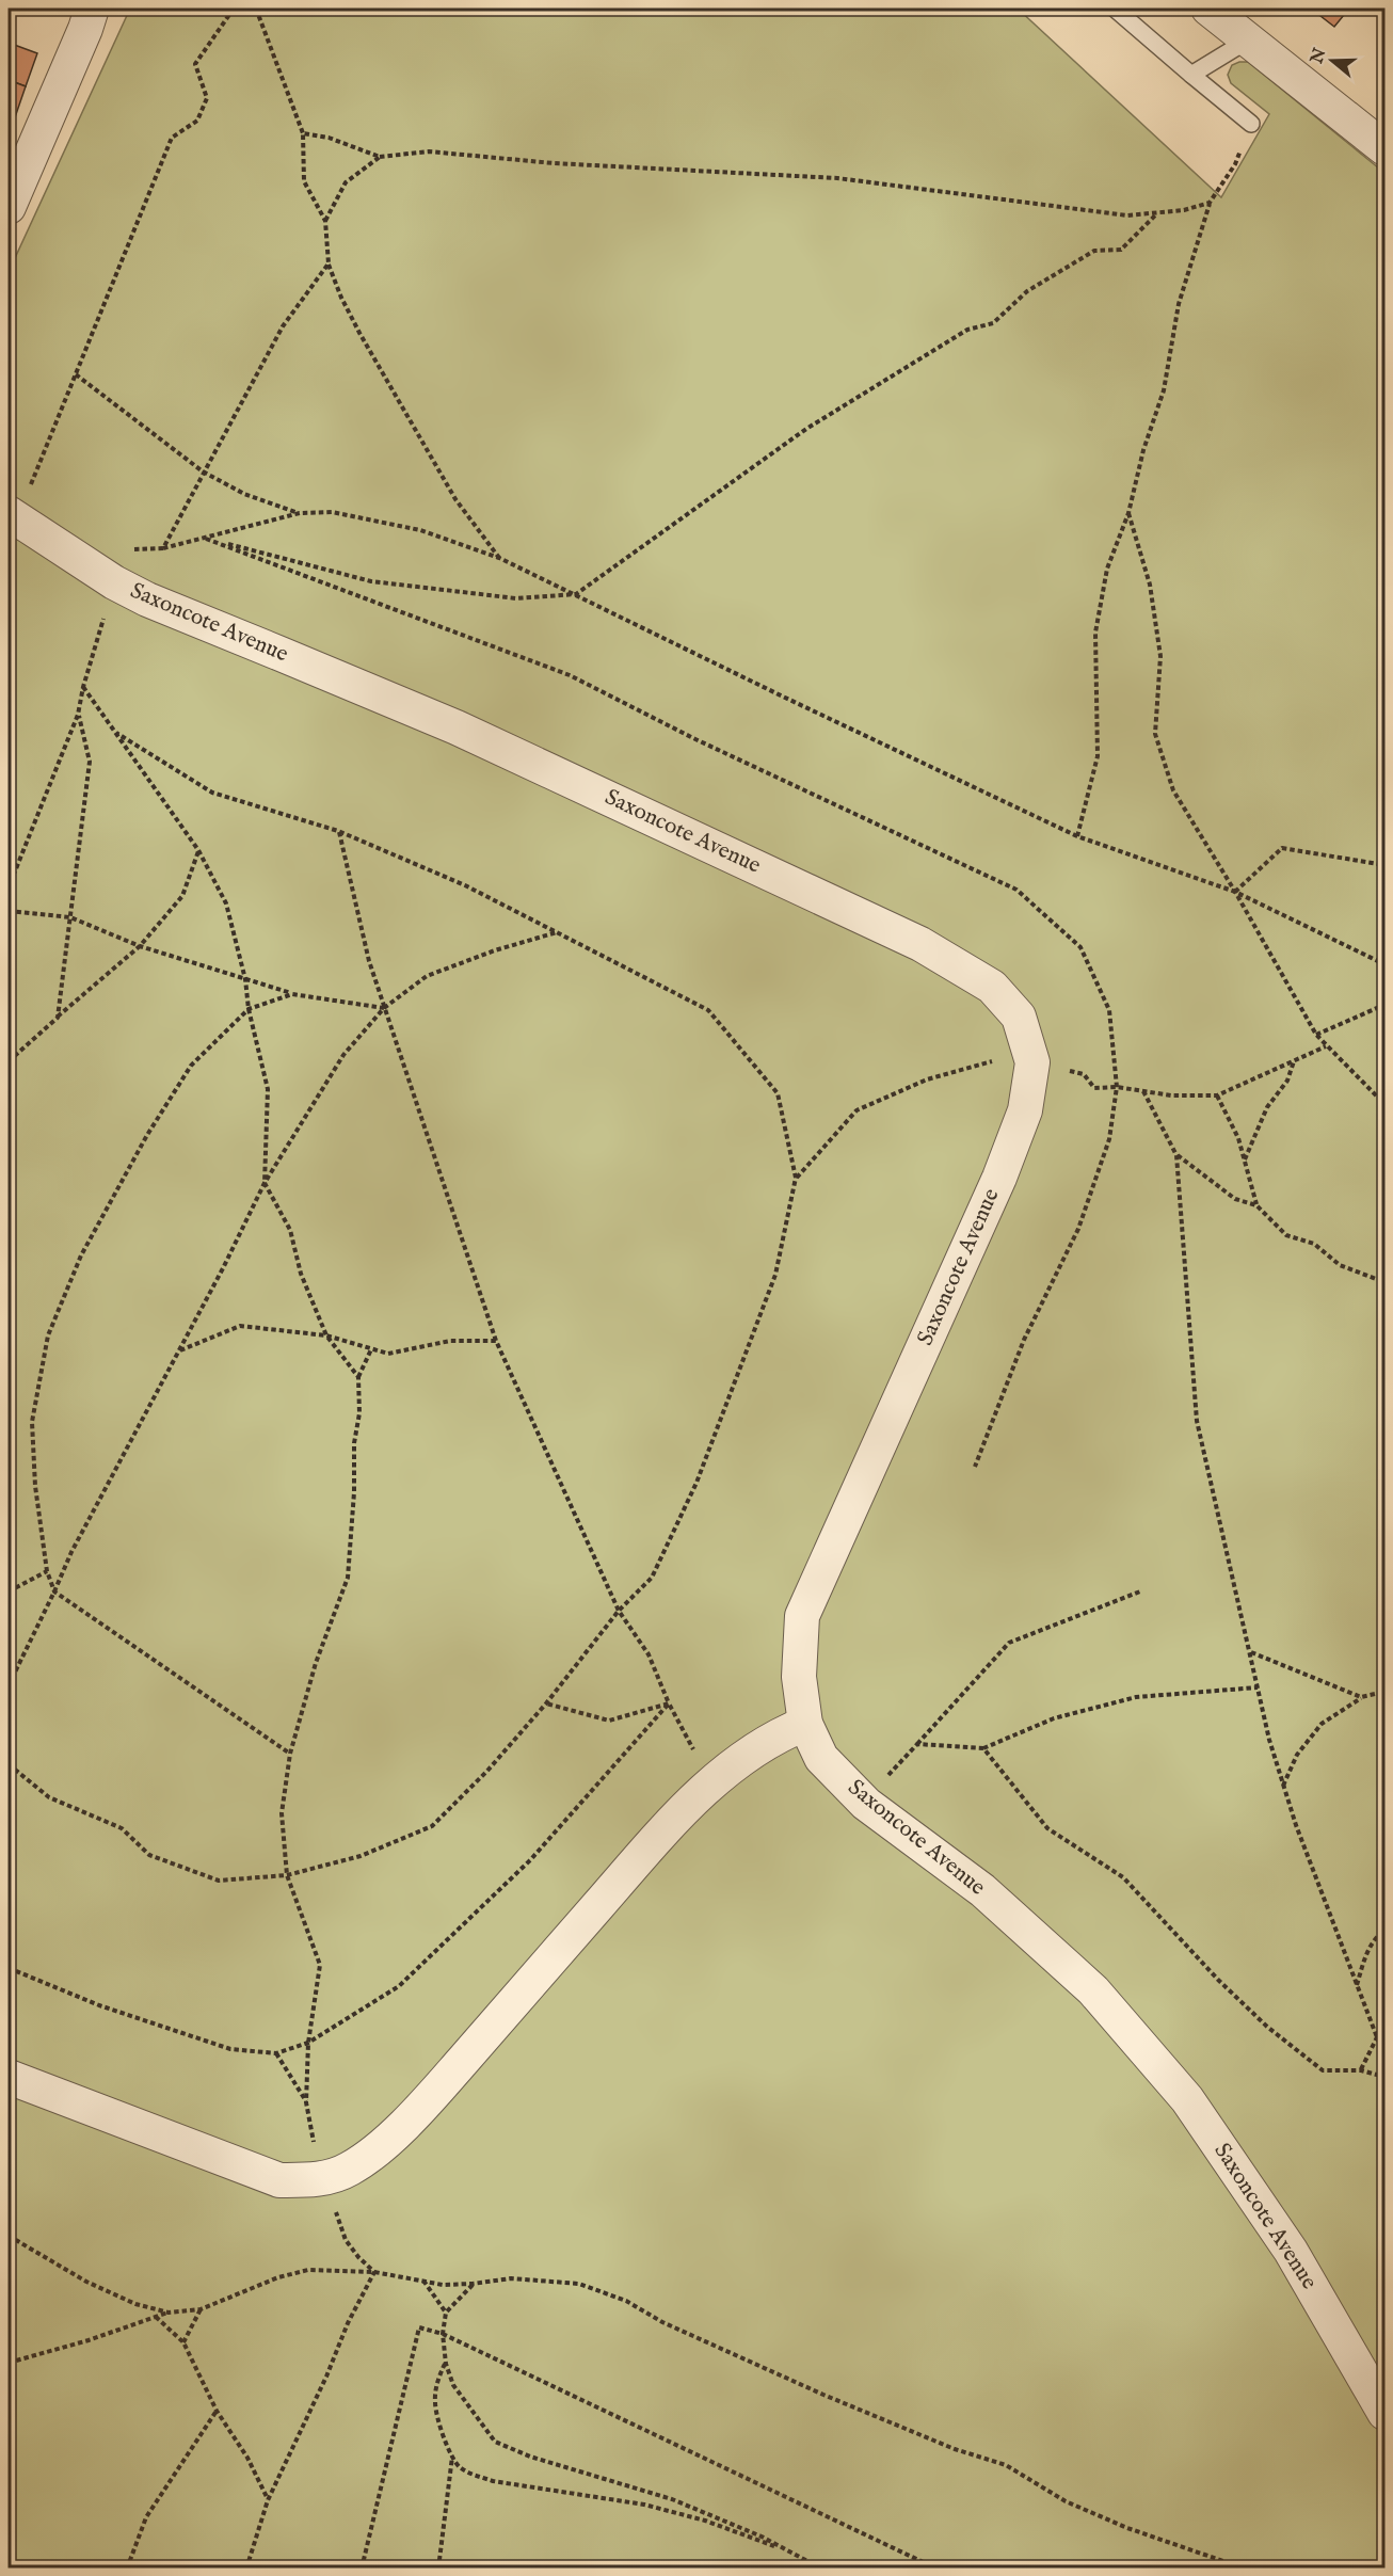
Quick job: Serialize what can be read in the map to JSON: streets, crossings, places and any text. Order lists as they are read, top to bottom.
{
  "streets": {
    "street": ["Saxoncote Avenue"]
  },
  "north": "left"
}
